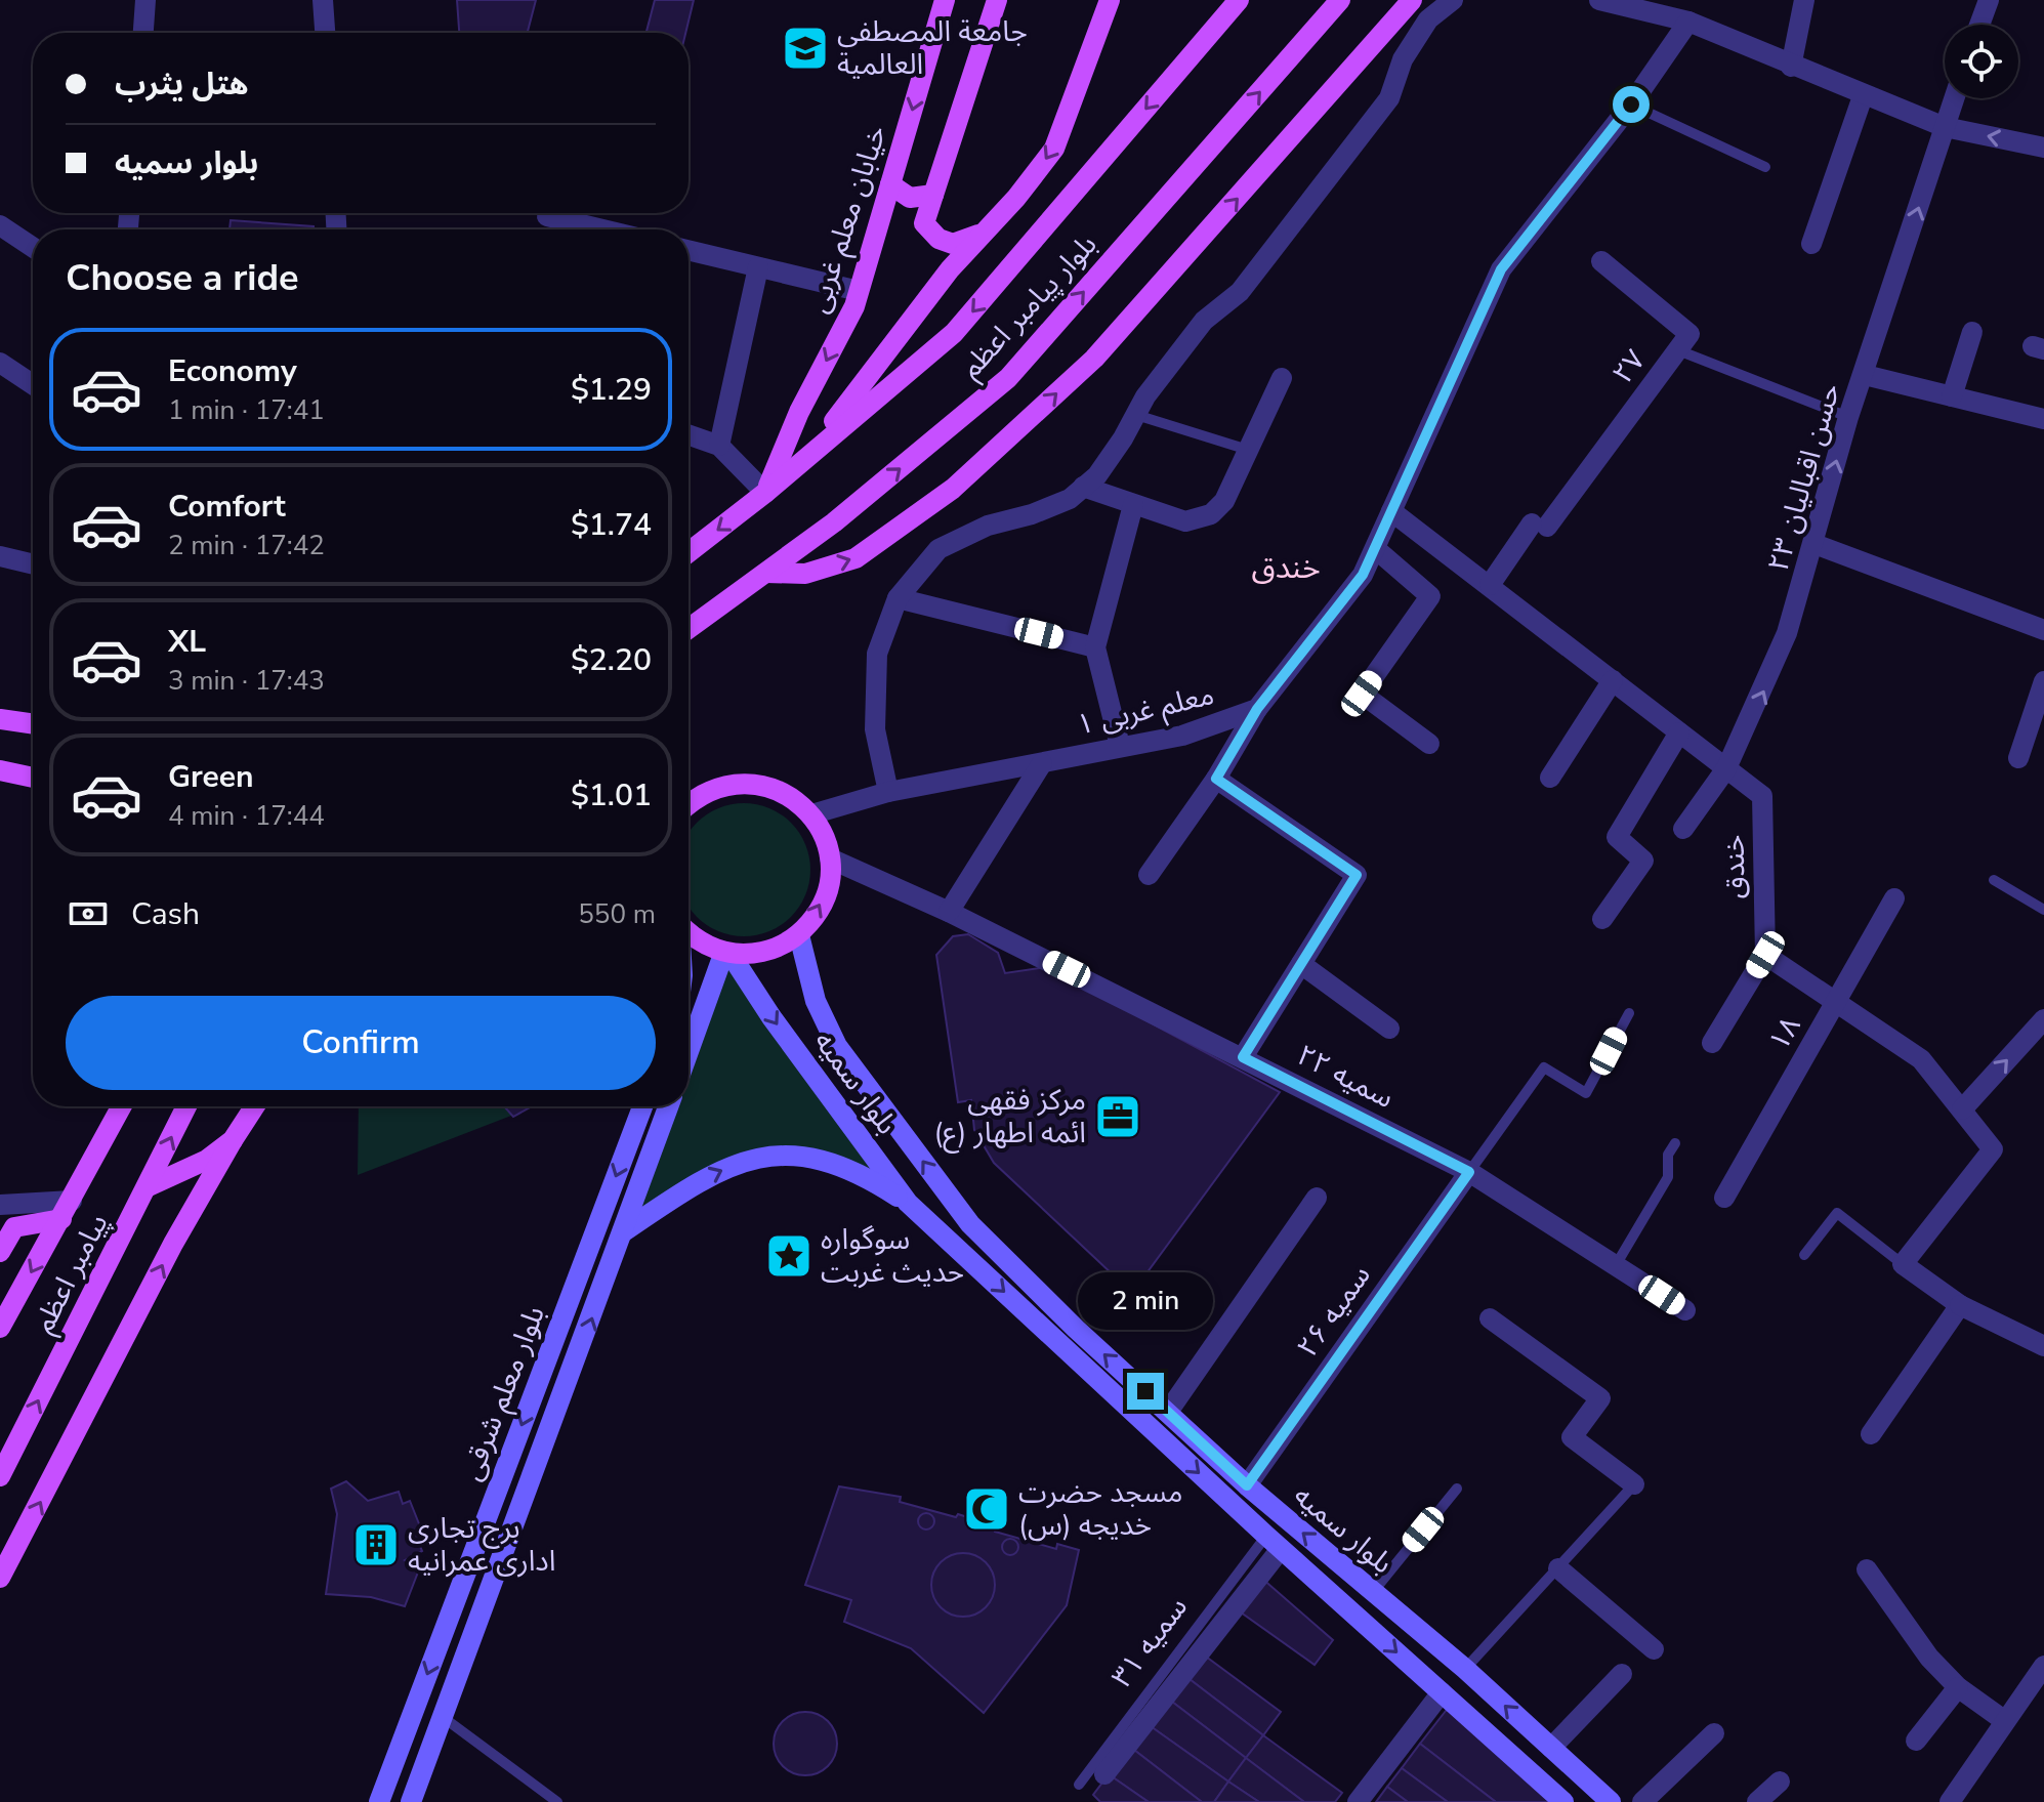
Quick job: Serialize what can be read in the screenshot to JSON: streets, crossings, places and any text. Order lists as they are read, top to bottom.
{
  "streets": {
    "main road": [
      "خیابان معلم غربی",
      "بلوار پیامبر اعظم",
      "بلوار سمیه",
      "پیامبر اعظم",
      "بلوار معلم شرقی"
    ],
    "street": [
      "۲۷",
      "۲۳ حسن اقبالیان",
      "معلم غربی ۱",
      "خندق",
      "۱۸",
      "سمیه ۲۲",
      "سمیه ۲۶",
      "سمیه ۳۱"
    ]
  },
  "crossings": [
    ["۲۷", "خندق"],
    ["۲۳ حسن اقبالیان", "خندق"],
    ["معلم غربی ۱", "خندق"],
    ["سمیه ۲۲", "سمیه ۲۶"],
    ["بلوار سمیه", "سمیه ۲۶"],
    ["بلوار سمیه", "سمیه ۳۱"]
  ],
  "districts": ["خندق"],
  "places": {
    "school or university": ["جامعة المصطفی العالمیة"],
    "office": ["مرکز فقهی ائمه اطهار (ع)"],
    "place": ["سوگواره حدیث غربت"],
    "mosque": ["مسجد حضرت خدیجه (س)"],
    "building": ["برج تجاری اداری عمرانیه"]
  },
  "page": {
    "banner": ["هتل یثرب", "بلوار سمیه"],
    "heading": "Choose a ride",
    "list": [
      {
        "name": "Economy",
        "note": "1 min · 17:41",
        "value": "$1.29"
      },
      {
        "name": "Comfort",
        "note": "2 min · 17:42",
        "value": "$1.74"
      },
      {
        "name": "XL",
        "note": "3 min · 17:43",
        "value": "$2.20"
      },
      {
        "name": "Green",
        "note": "4 min · 17:44",
        "value": "$1.01"
      }
    ],
    "pay": ["Cash", "550 m"],
    "buttons": "Confirm",
    "bubble": "2 min"
  }
}
